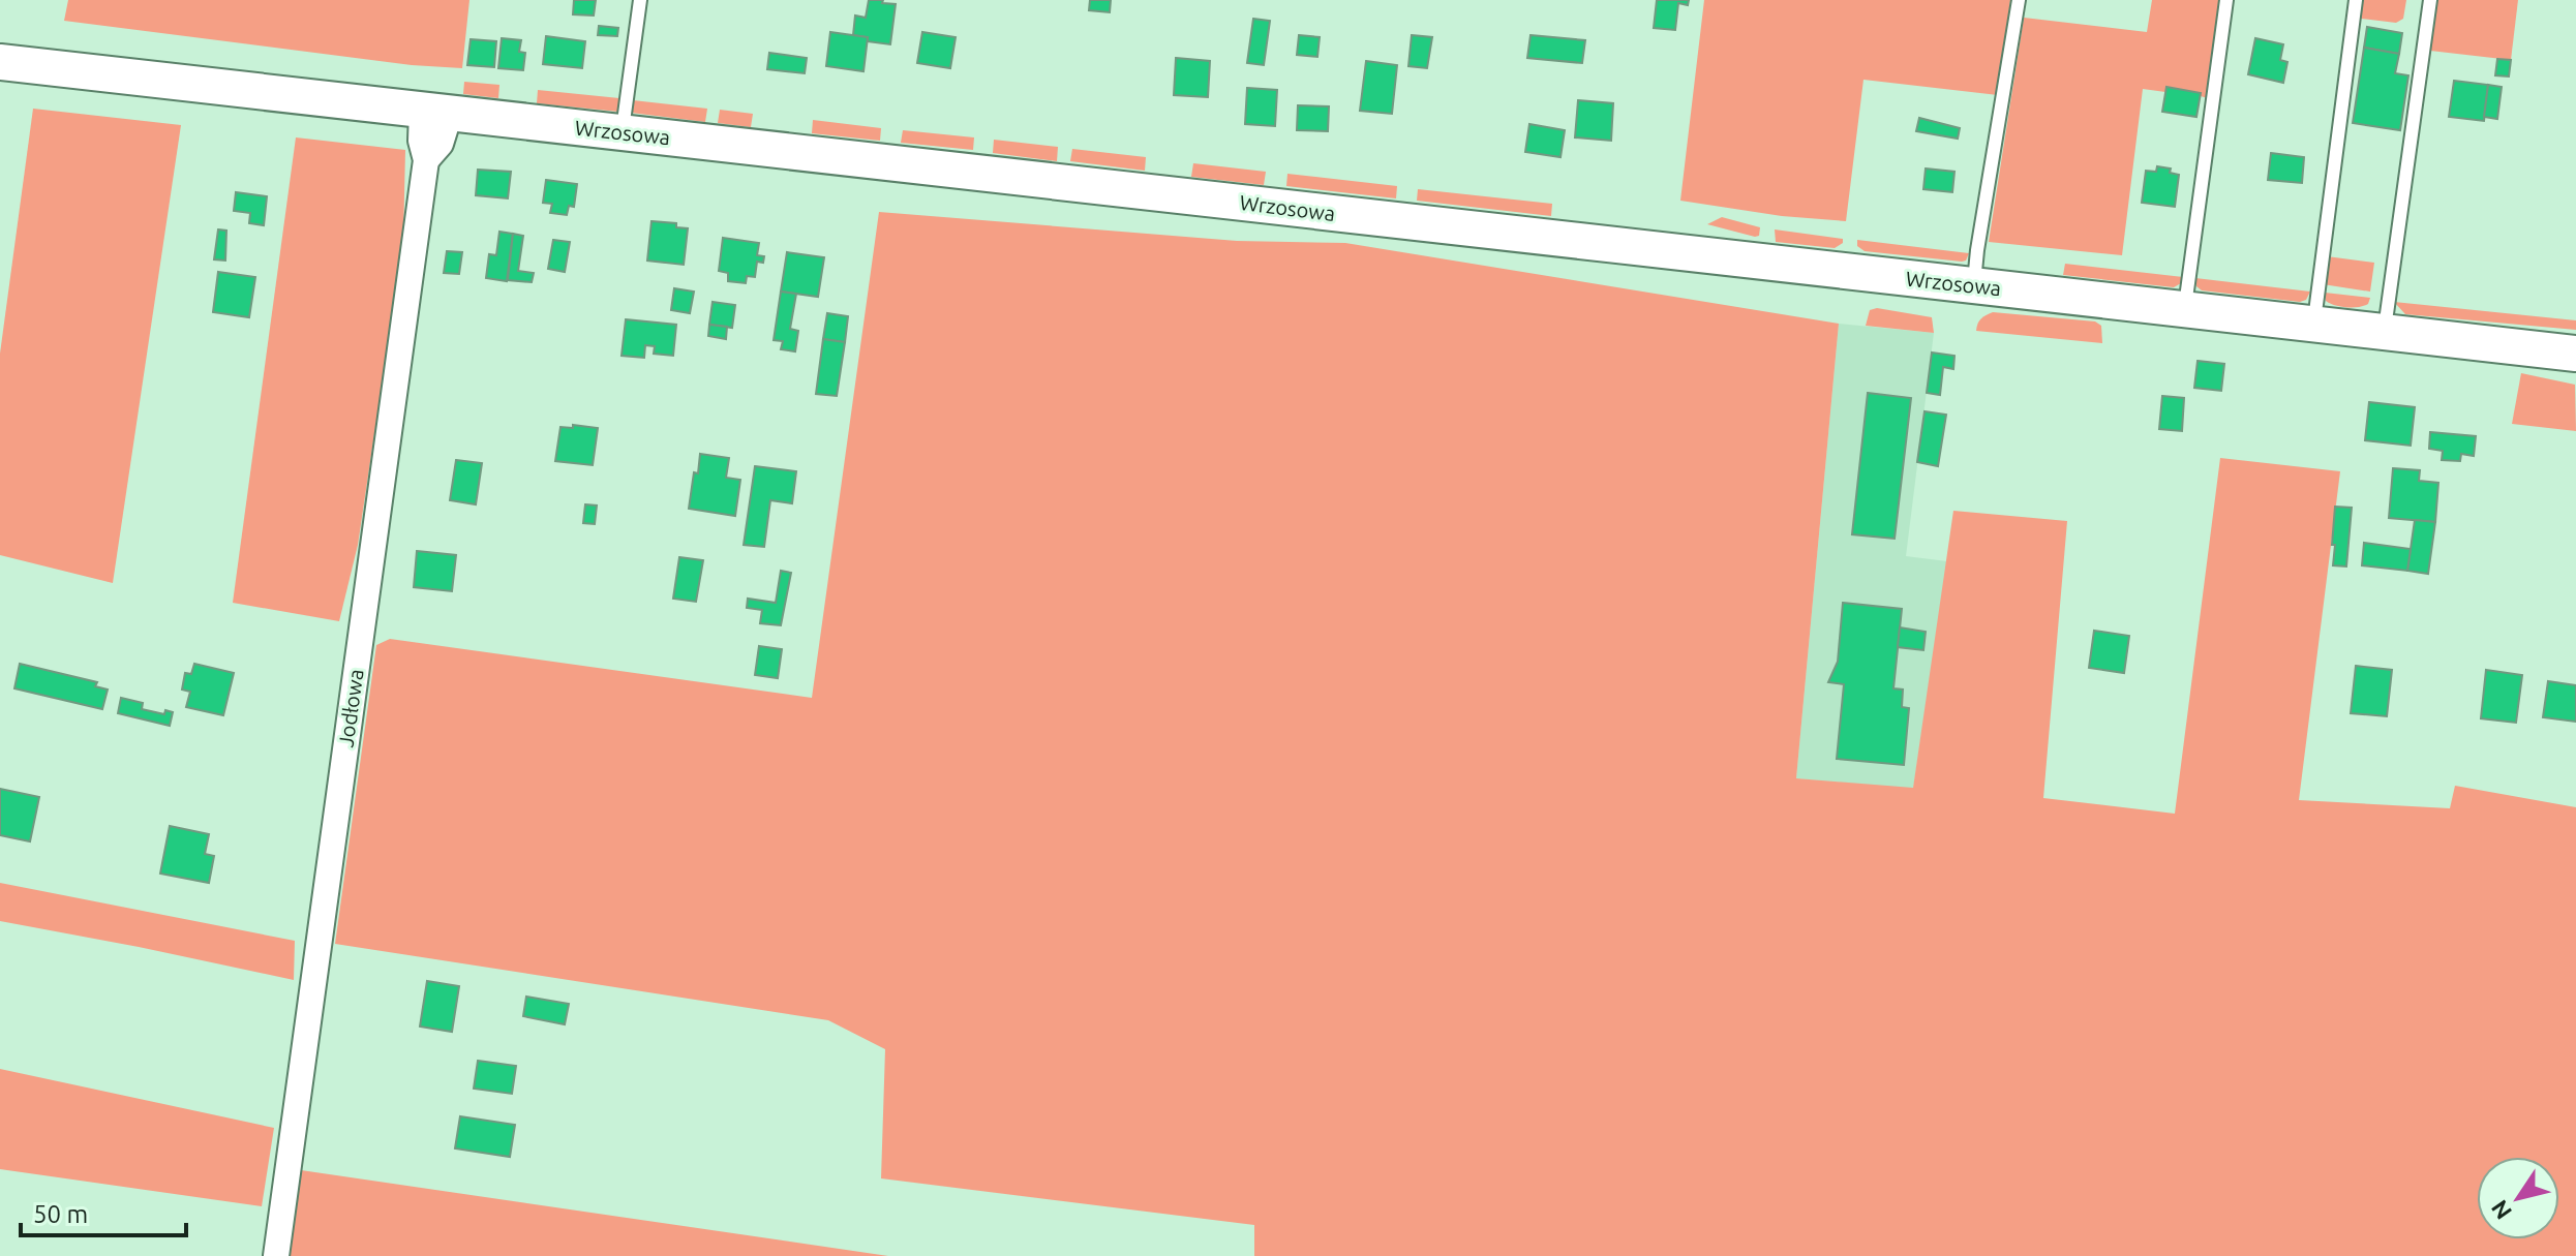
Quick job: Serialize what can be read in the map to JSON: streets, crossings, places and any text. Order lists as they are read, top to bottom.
{
  "streets": {
    "main road": ["Wrzosowa"],
    "street": ["Jodłowa"]
  },
  "crossings": [
    ["Wrzosowa", "Jodłowa"]
  ],
  "scale_bar": "50 m",
  "north": "bottom left"
}
